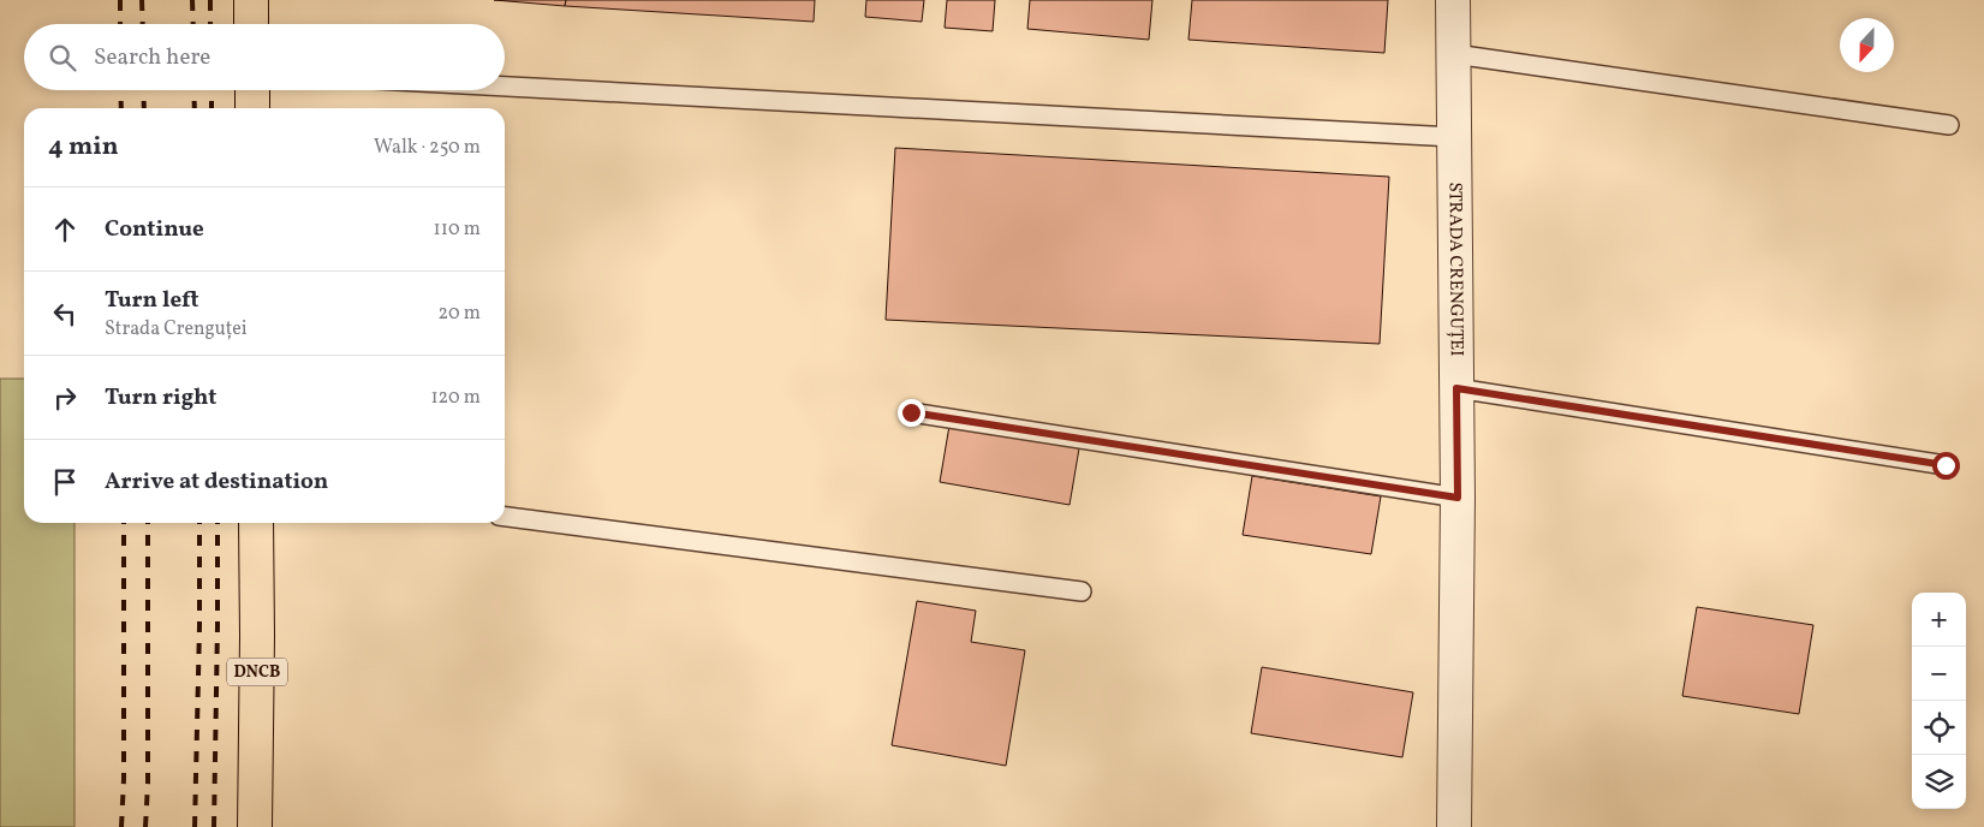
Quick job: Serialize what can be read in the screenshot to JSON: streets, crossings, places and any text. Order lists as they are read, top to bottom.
{
  "streets": {
    "main road": ["DNCB"],
    "street": ["STRADA CRENGUȚEI"]
  },
  "north": "bottom",
  "page": {
    "search": "Search here",
    "heading": ["4 min", "Walk · 250 m"],
    "list": [
      ["Continue", "110 m"],
      ["Turn left", "Strada Crenguței", "20 m"],
      ["Turn right", "120 m"],
      "Arrive at destination"
    ],
    "map_buttons": ["+", "−"]
  }
}
